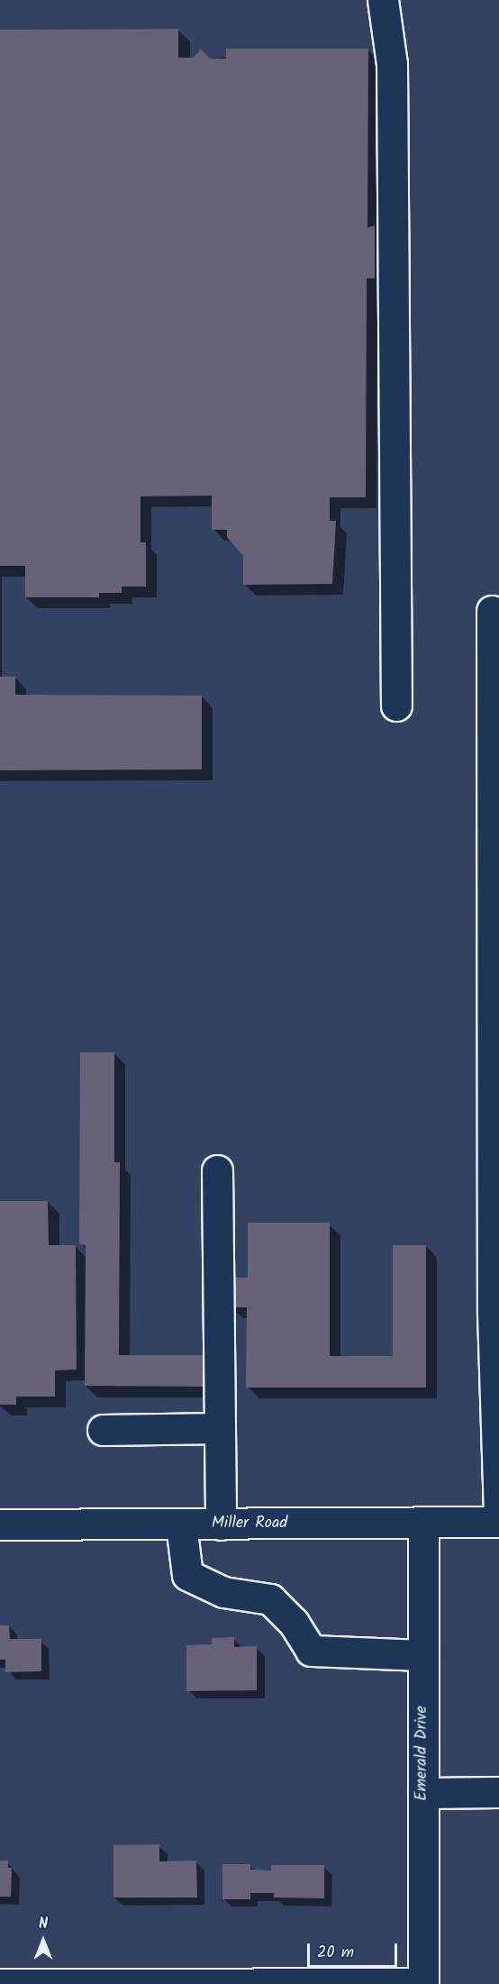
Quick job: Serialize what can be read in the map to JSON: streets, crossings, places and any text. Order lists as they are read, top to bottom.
{
  "streets": {
    "street": ["Miller Road", "Emerald Drive"]
  },
  "crossings": [
    ["Miller Road", "Emerald Drive"]
  ],
  "scale_bar": "20 m",
  "north": "top"
}
